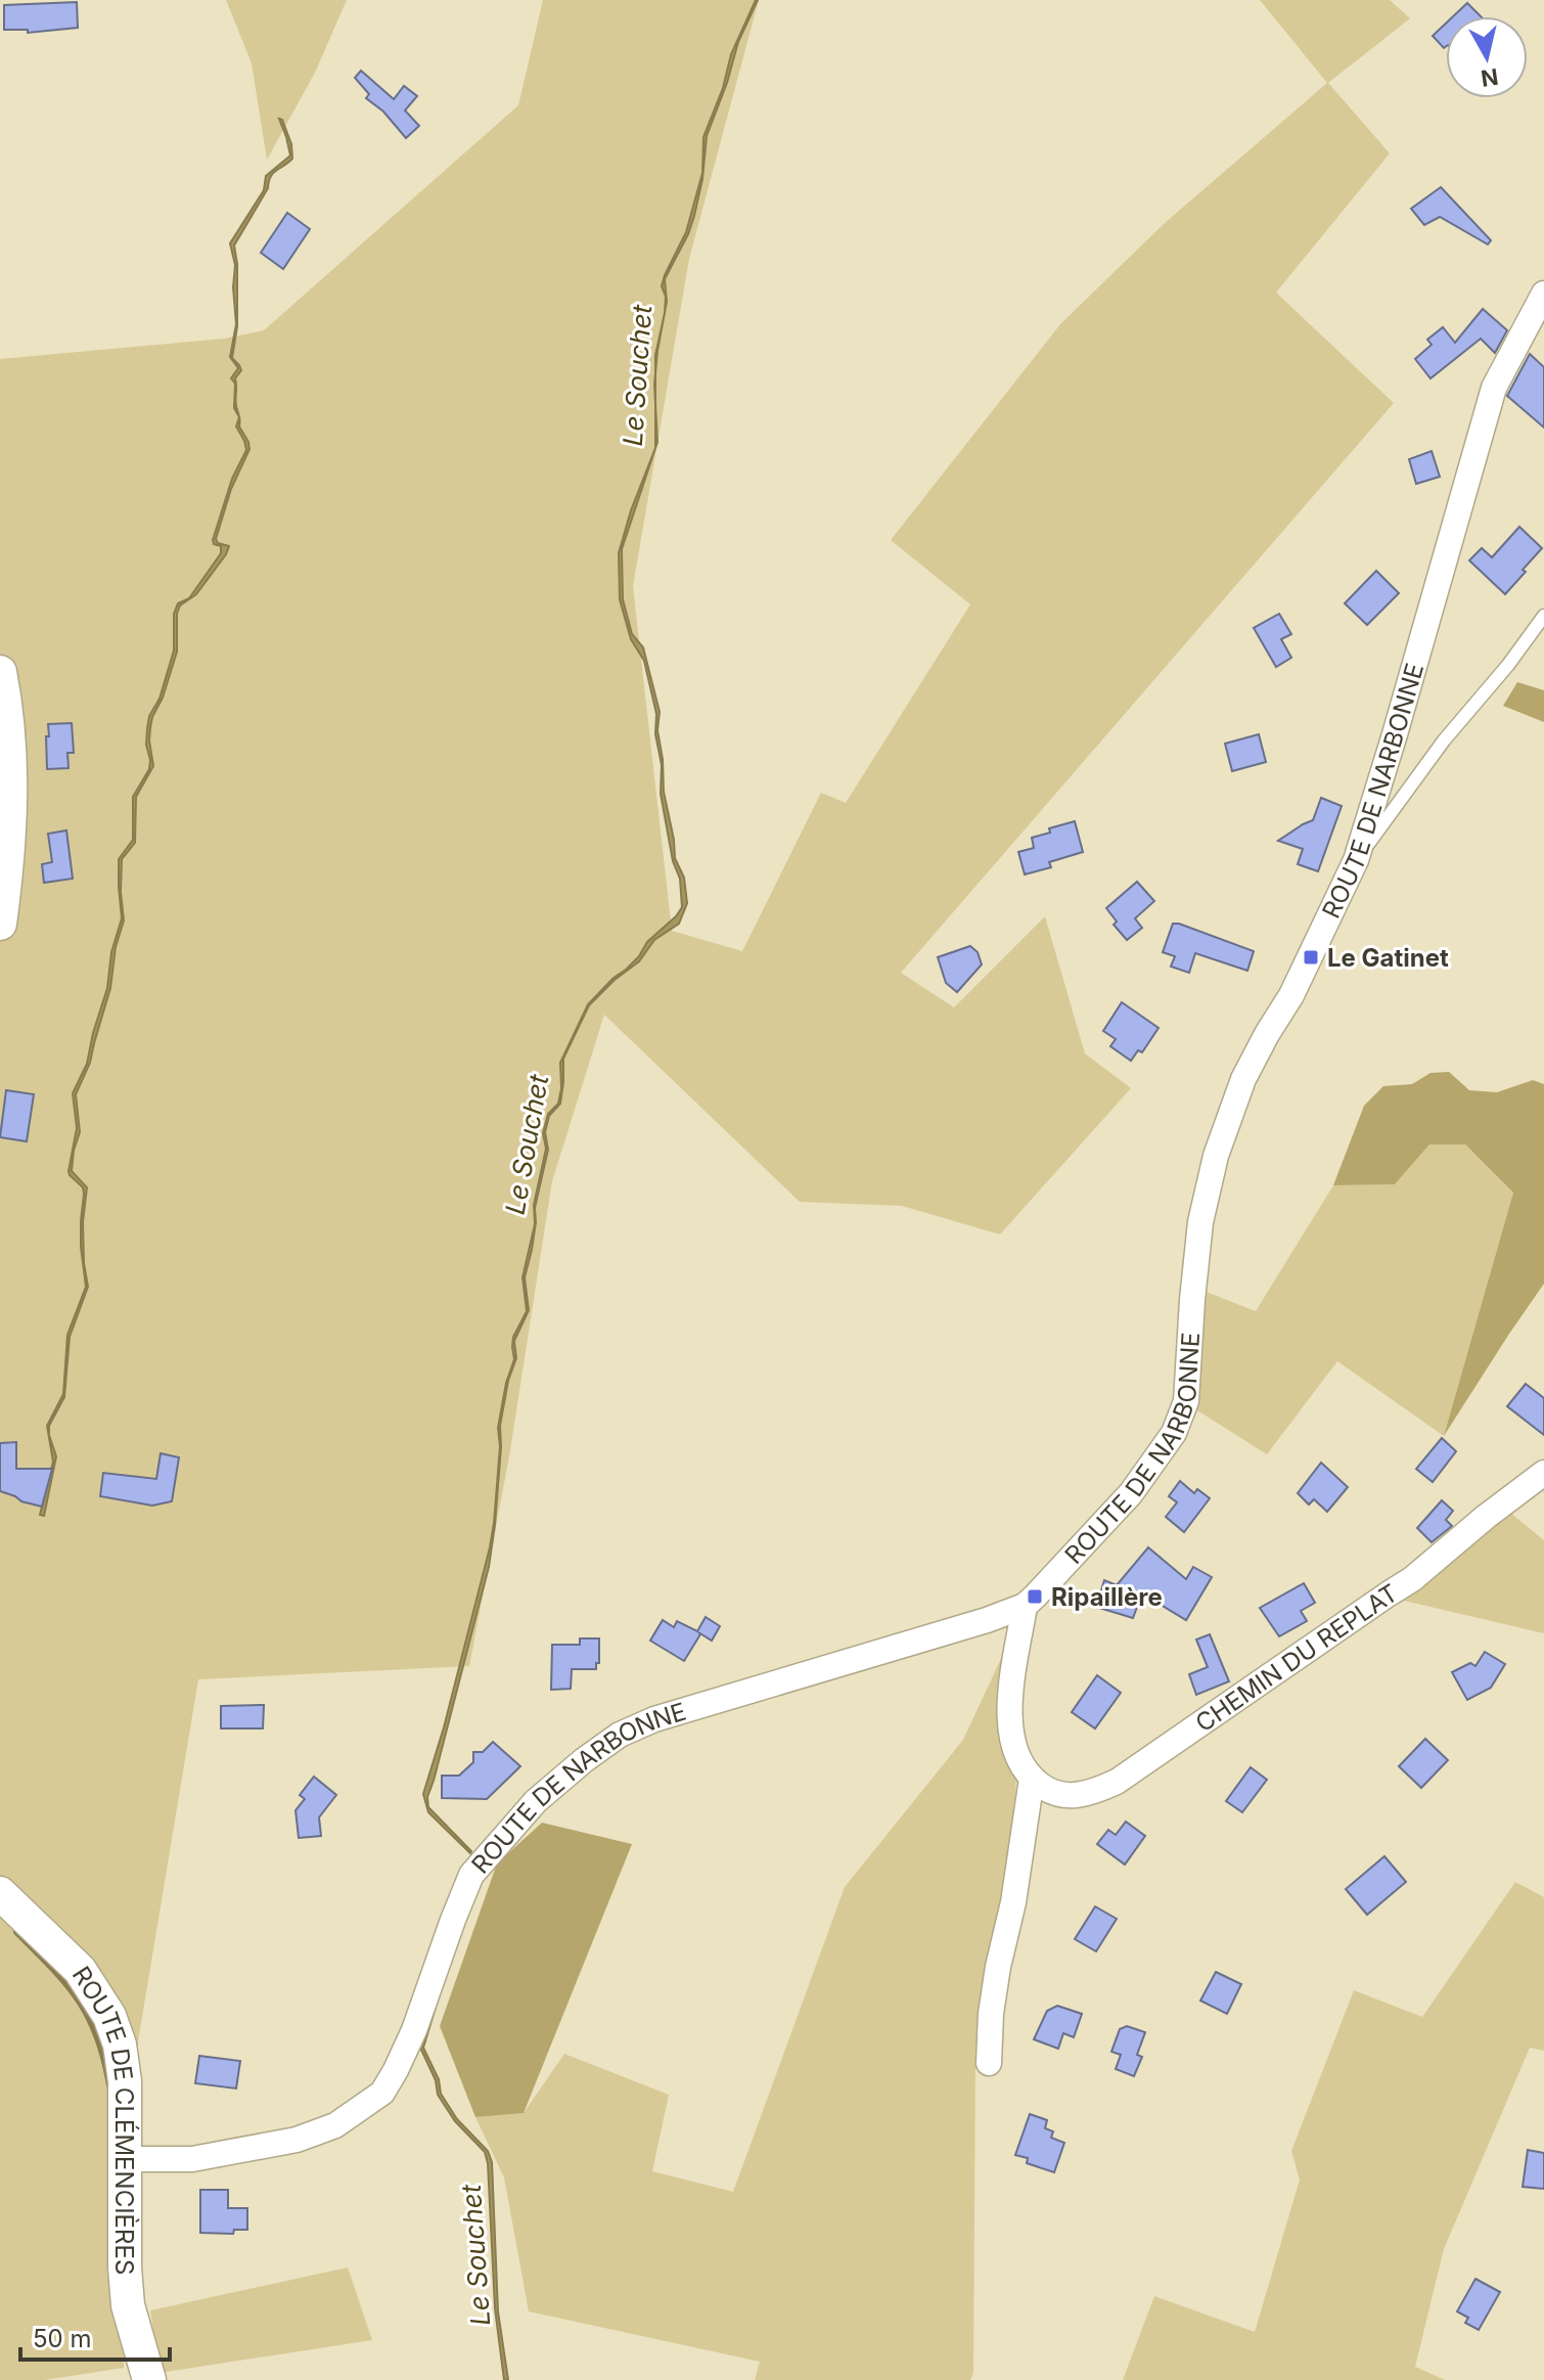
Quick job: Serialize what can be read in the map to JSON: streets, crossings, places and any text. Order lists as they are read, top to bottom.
{
  "streets": {
    "street": ["ROUTE DE NARBONNE", "CHEMIN DU REPLAT", "ROUTE DE CLÉMENCIÈRES"]
  },
  "crossings": [
    ["ROUTE DE NARBONNE", "ROUTE DE CLÉMENCIÈRES"]
  ],
  "water": ["Le Souchet"],
  "places": {
    "transit": ["Le Gatinet", "Ripaillère"]
  },
  "scale_bar": "50 m",
  "north": "bottom"
}
